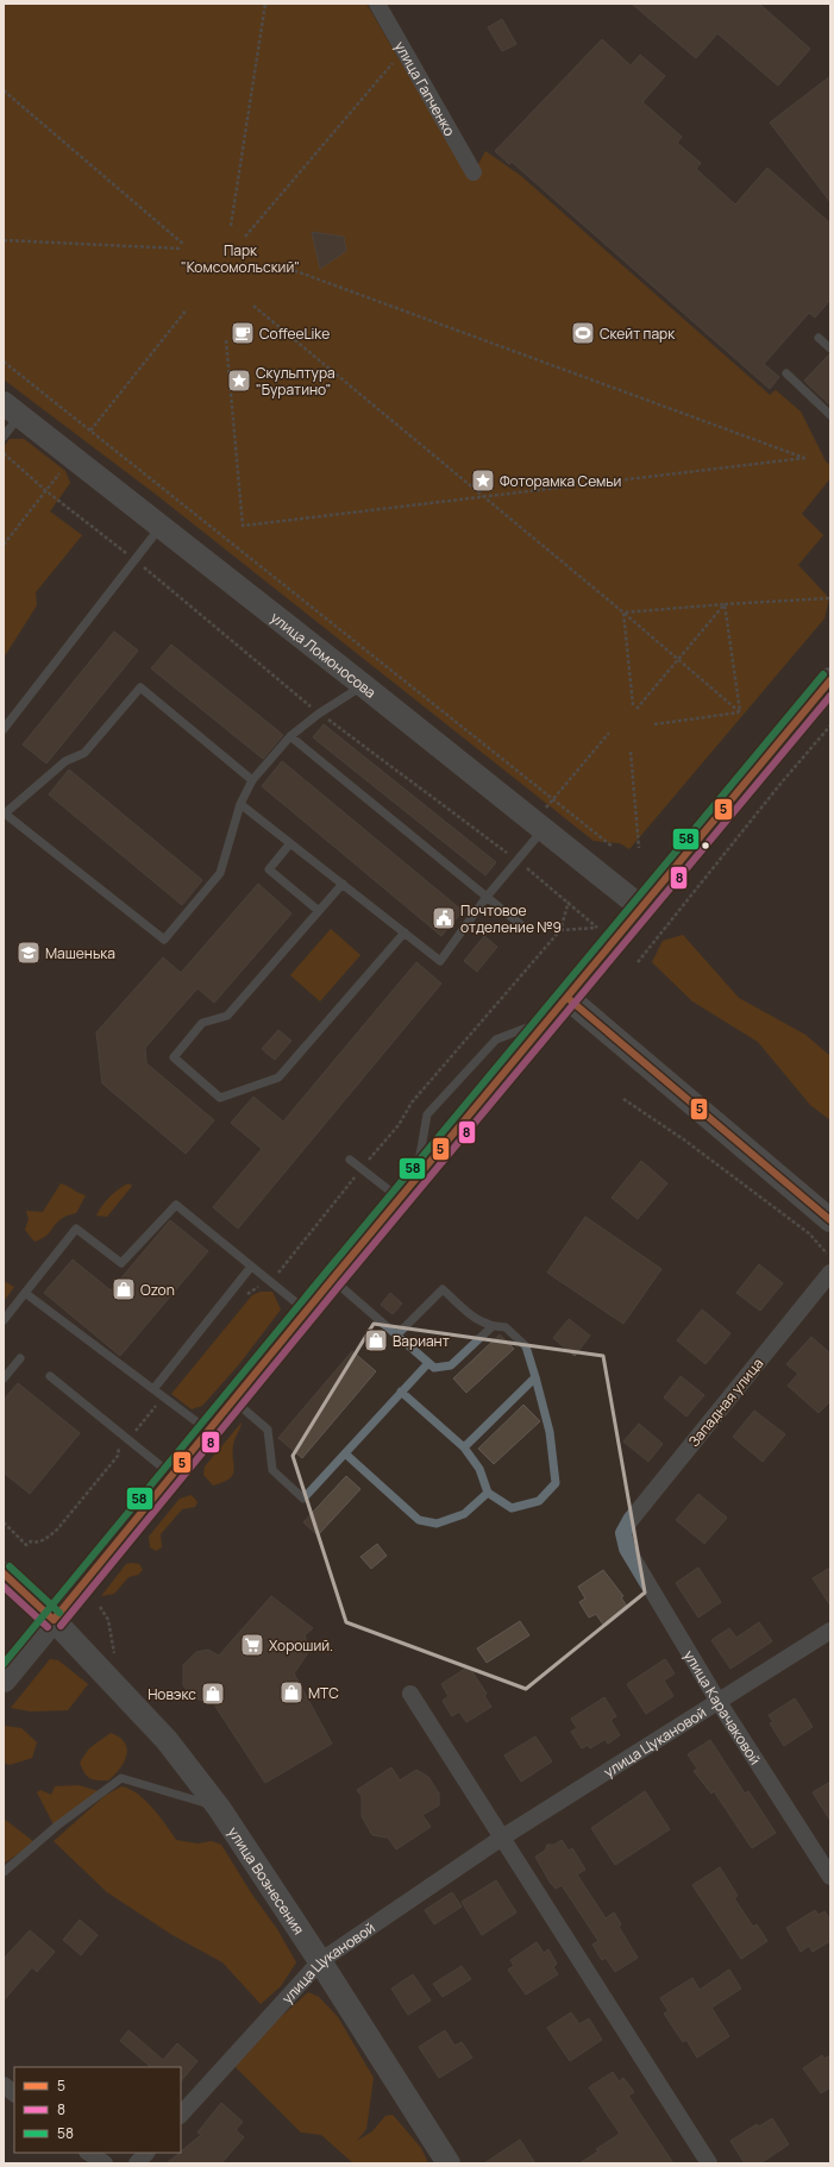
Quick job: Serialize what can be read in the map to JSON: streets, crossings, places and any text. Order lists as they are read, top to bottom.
{
  "streets": {
    "street": [
      "улица Гапченко",
      "улица Ломоносова",
      "Западная улица",
      "улица Карачаковой",
      "улица Цукановой",
      "улица Вознесения"
    ]
  },
  "crossings": [
    ["Западная улица", "улица Карачаковой"],
    ["улица Карачаковой", "улица Цукановой"],
    ["улица Цукановой", "улица Вознесения"]
  ],
  "parks": ["Парк \"Комсомольский\""],
  "places": {
    "cafe": ["CoffeeLike"],
    "sports": ["Скейт парк"],
    "place": ["Скульптура \"Буратино\"", "Фоторамка Семьи"],
    "public building": ["Почтовое отделение №9"],
    "school or university": ["Машенька"],
    "shop": [
      "Ozon",
      "Вариант",
      "МТС",
      "Новэкс"
    ],
    "supermarket": ["Хороший."]
  },
  "lines": ["transit line 58", "transit line 5", "transit line 8"],
  "legend": ["5", "8", "58"]
}
